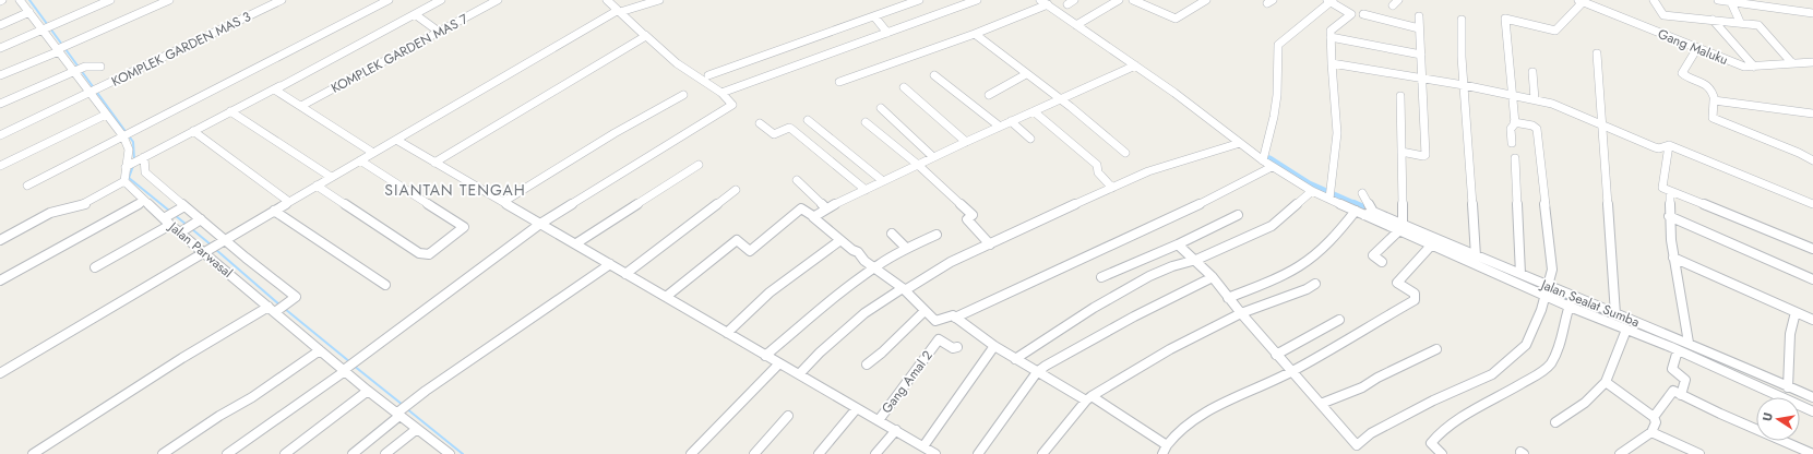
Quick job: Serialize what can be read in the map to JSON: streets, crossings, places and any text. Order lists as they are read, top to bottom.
{
  "streets": {
    "street": [
      "Gang Maluku",
      "KOMPLEK GARDEN MAS 3",
      "KOMPLEK GARDEN MAS 7",
      "Jalan Parwasal",
      "Jalan Sealat Sumba",
      "Gang Amal 2"
    ]
  },
  "districts": ["SIANTAN TENGAH"],
  "north": "left"
}
